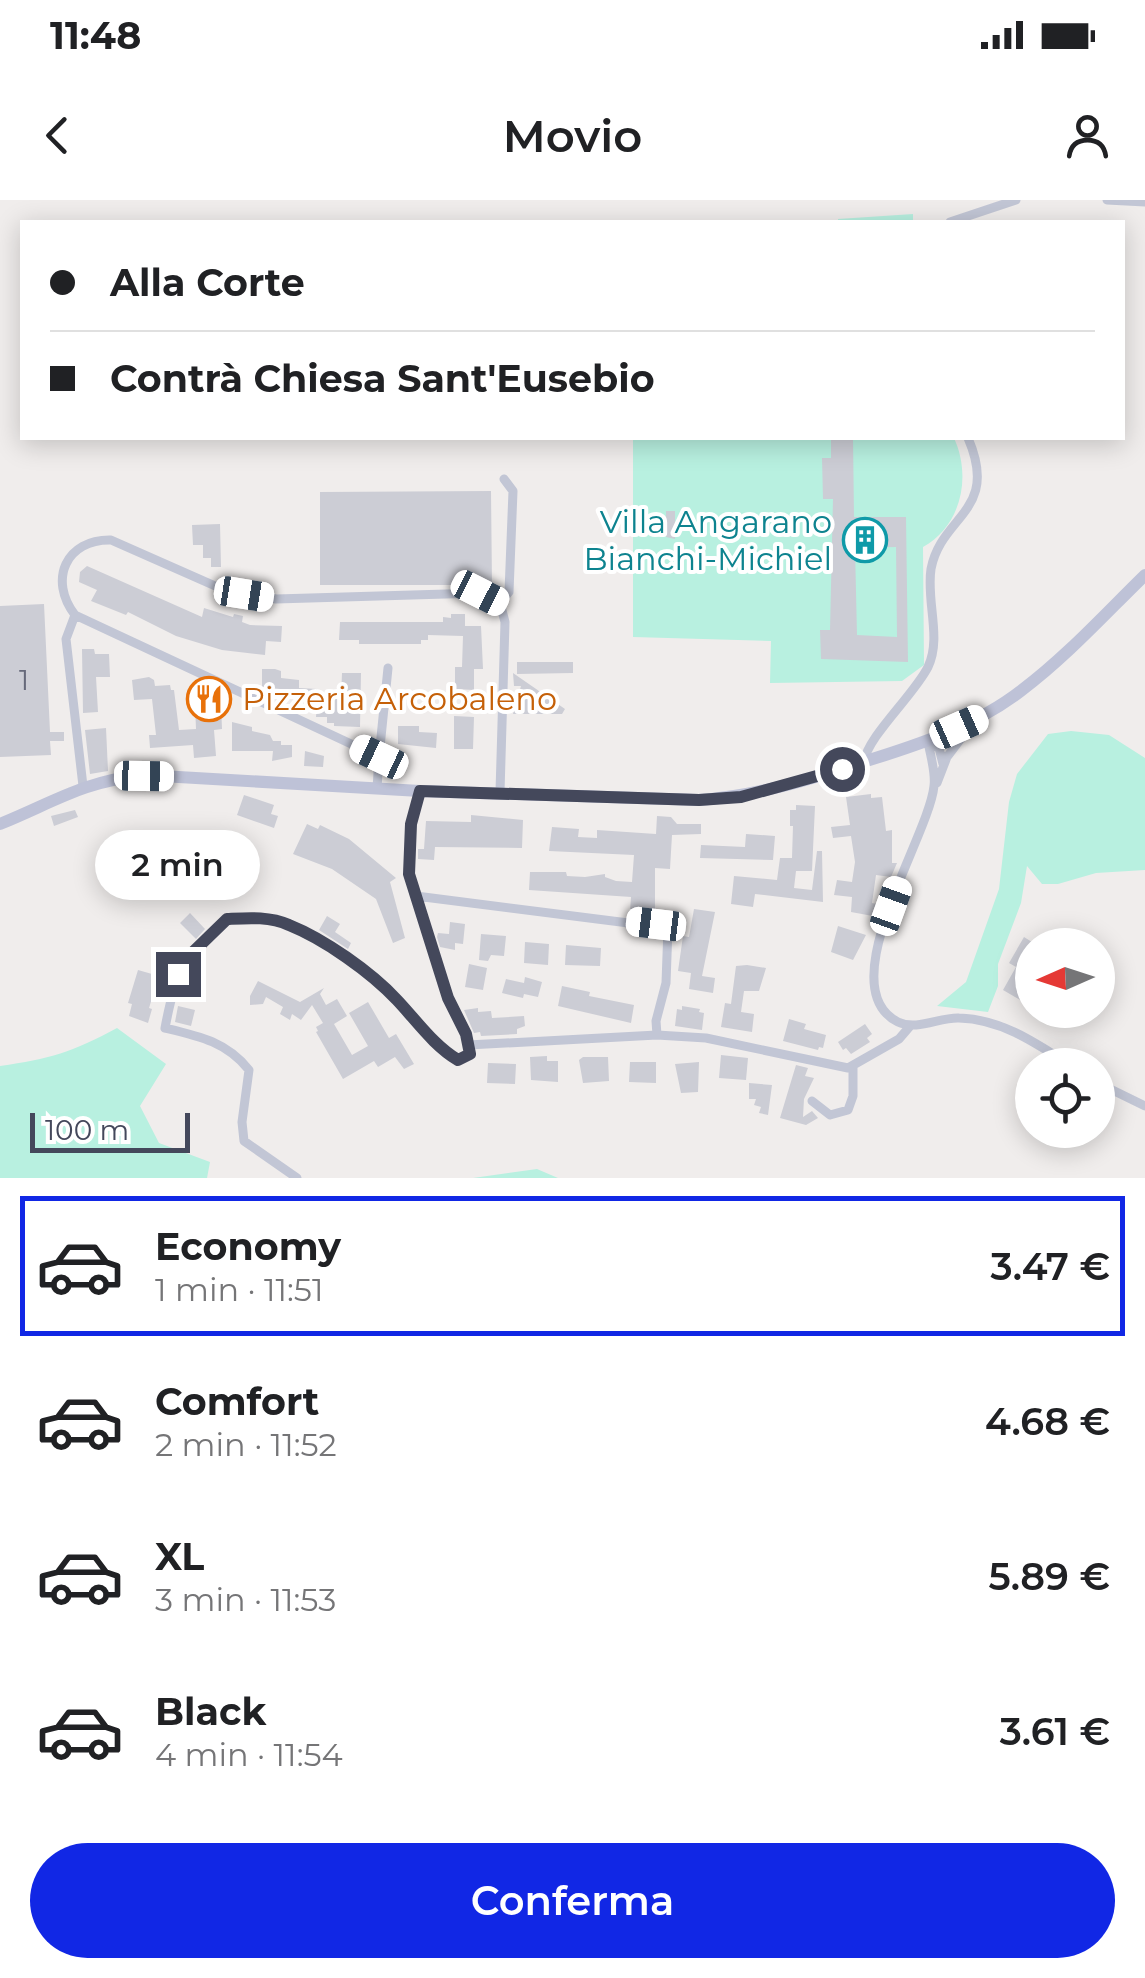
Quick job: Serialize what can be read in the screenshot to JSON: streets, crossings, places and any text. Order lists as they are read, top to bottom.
{
  "places": {
    "building": ["Villa Angarano Bianchi-Michiel"],
    "restaurant": ["Pizzeria Arcobaleno"]
  },
  "house_numbers": ["1"],
  "scale_bar": "100 m",
  "north": "left",
  "page": {
    "status": "11:48",
    "header": "Movio",
    "banner": ["Alla Corte", "Contrà Chiesa Sant'Eusebio"],
    "bubble": "2 min",
    "scale": "100 m",
    "list": [
      {
        "name": "Economy",
        "note": "1 min · 11:51",
        "value": "3.47 €"
      },
      {
        "name": "Comfort",
        "note": "2 min · 11:52",
        "value": "4.68 €"
      },
      {
        "name": "XL",
        "note": "3 min · 11:53",
        "value": "5.89 €"
      },
      {
        "name": "Black",
        "note": "4 min · 11:54",
        "value": "3.61 €"
      }
    ],
    "buttons": "Conferma"
  }
}
